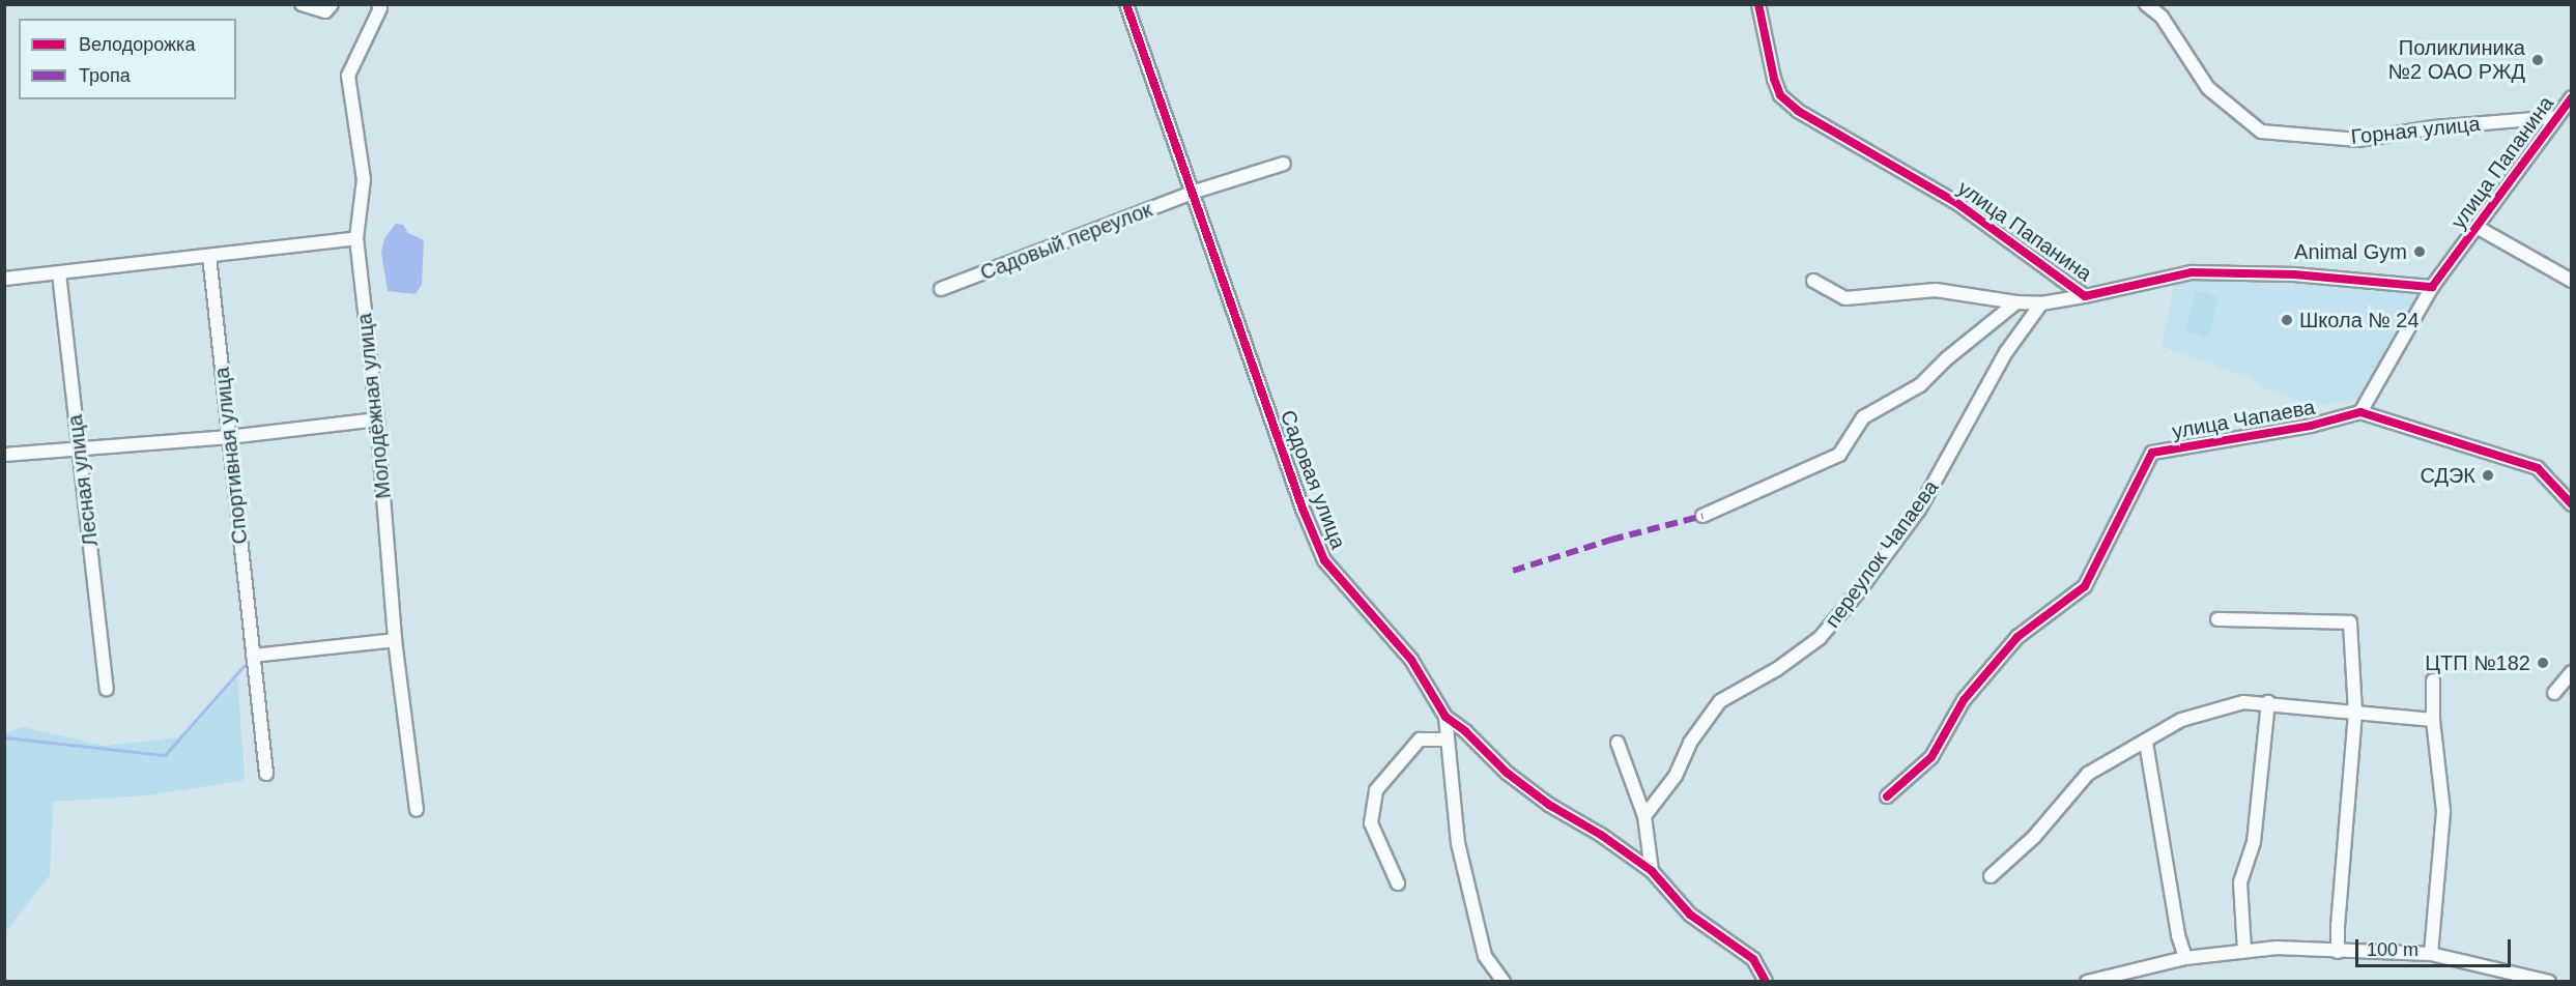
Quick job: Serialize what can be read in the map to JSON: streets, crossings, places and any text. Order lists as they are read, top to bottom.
{
  "streets": {
    "street": [
      "Горная улица",
      "улица Папанина",
      "Садовый переулок",
      "Молодёжная улица",
      "улица Чапаева",
      "Спортивная улица",
      "Садовая улица",
      "Лесная улица",
      "переулок Чапаева"
    ]
  },
  "crossings": [
    ["Горная улица", "улица Папанина"],
    ["Садовый переулок", "Садовая улица"]
  ],
  "places": [
    "Поликлиника №2 ОАО РЖД",
    "Animal Gym",
    "Школа № 24",
    "СДЭК",
    "ЦТП №182"
  ],
  "legend": ["Велодорожка", "Тропа"],
  "scale_bar": "100 m"
}
